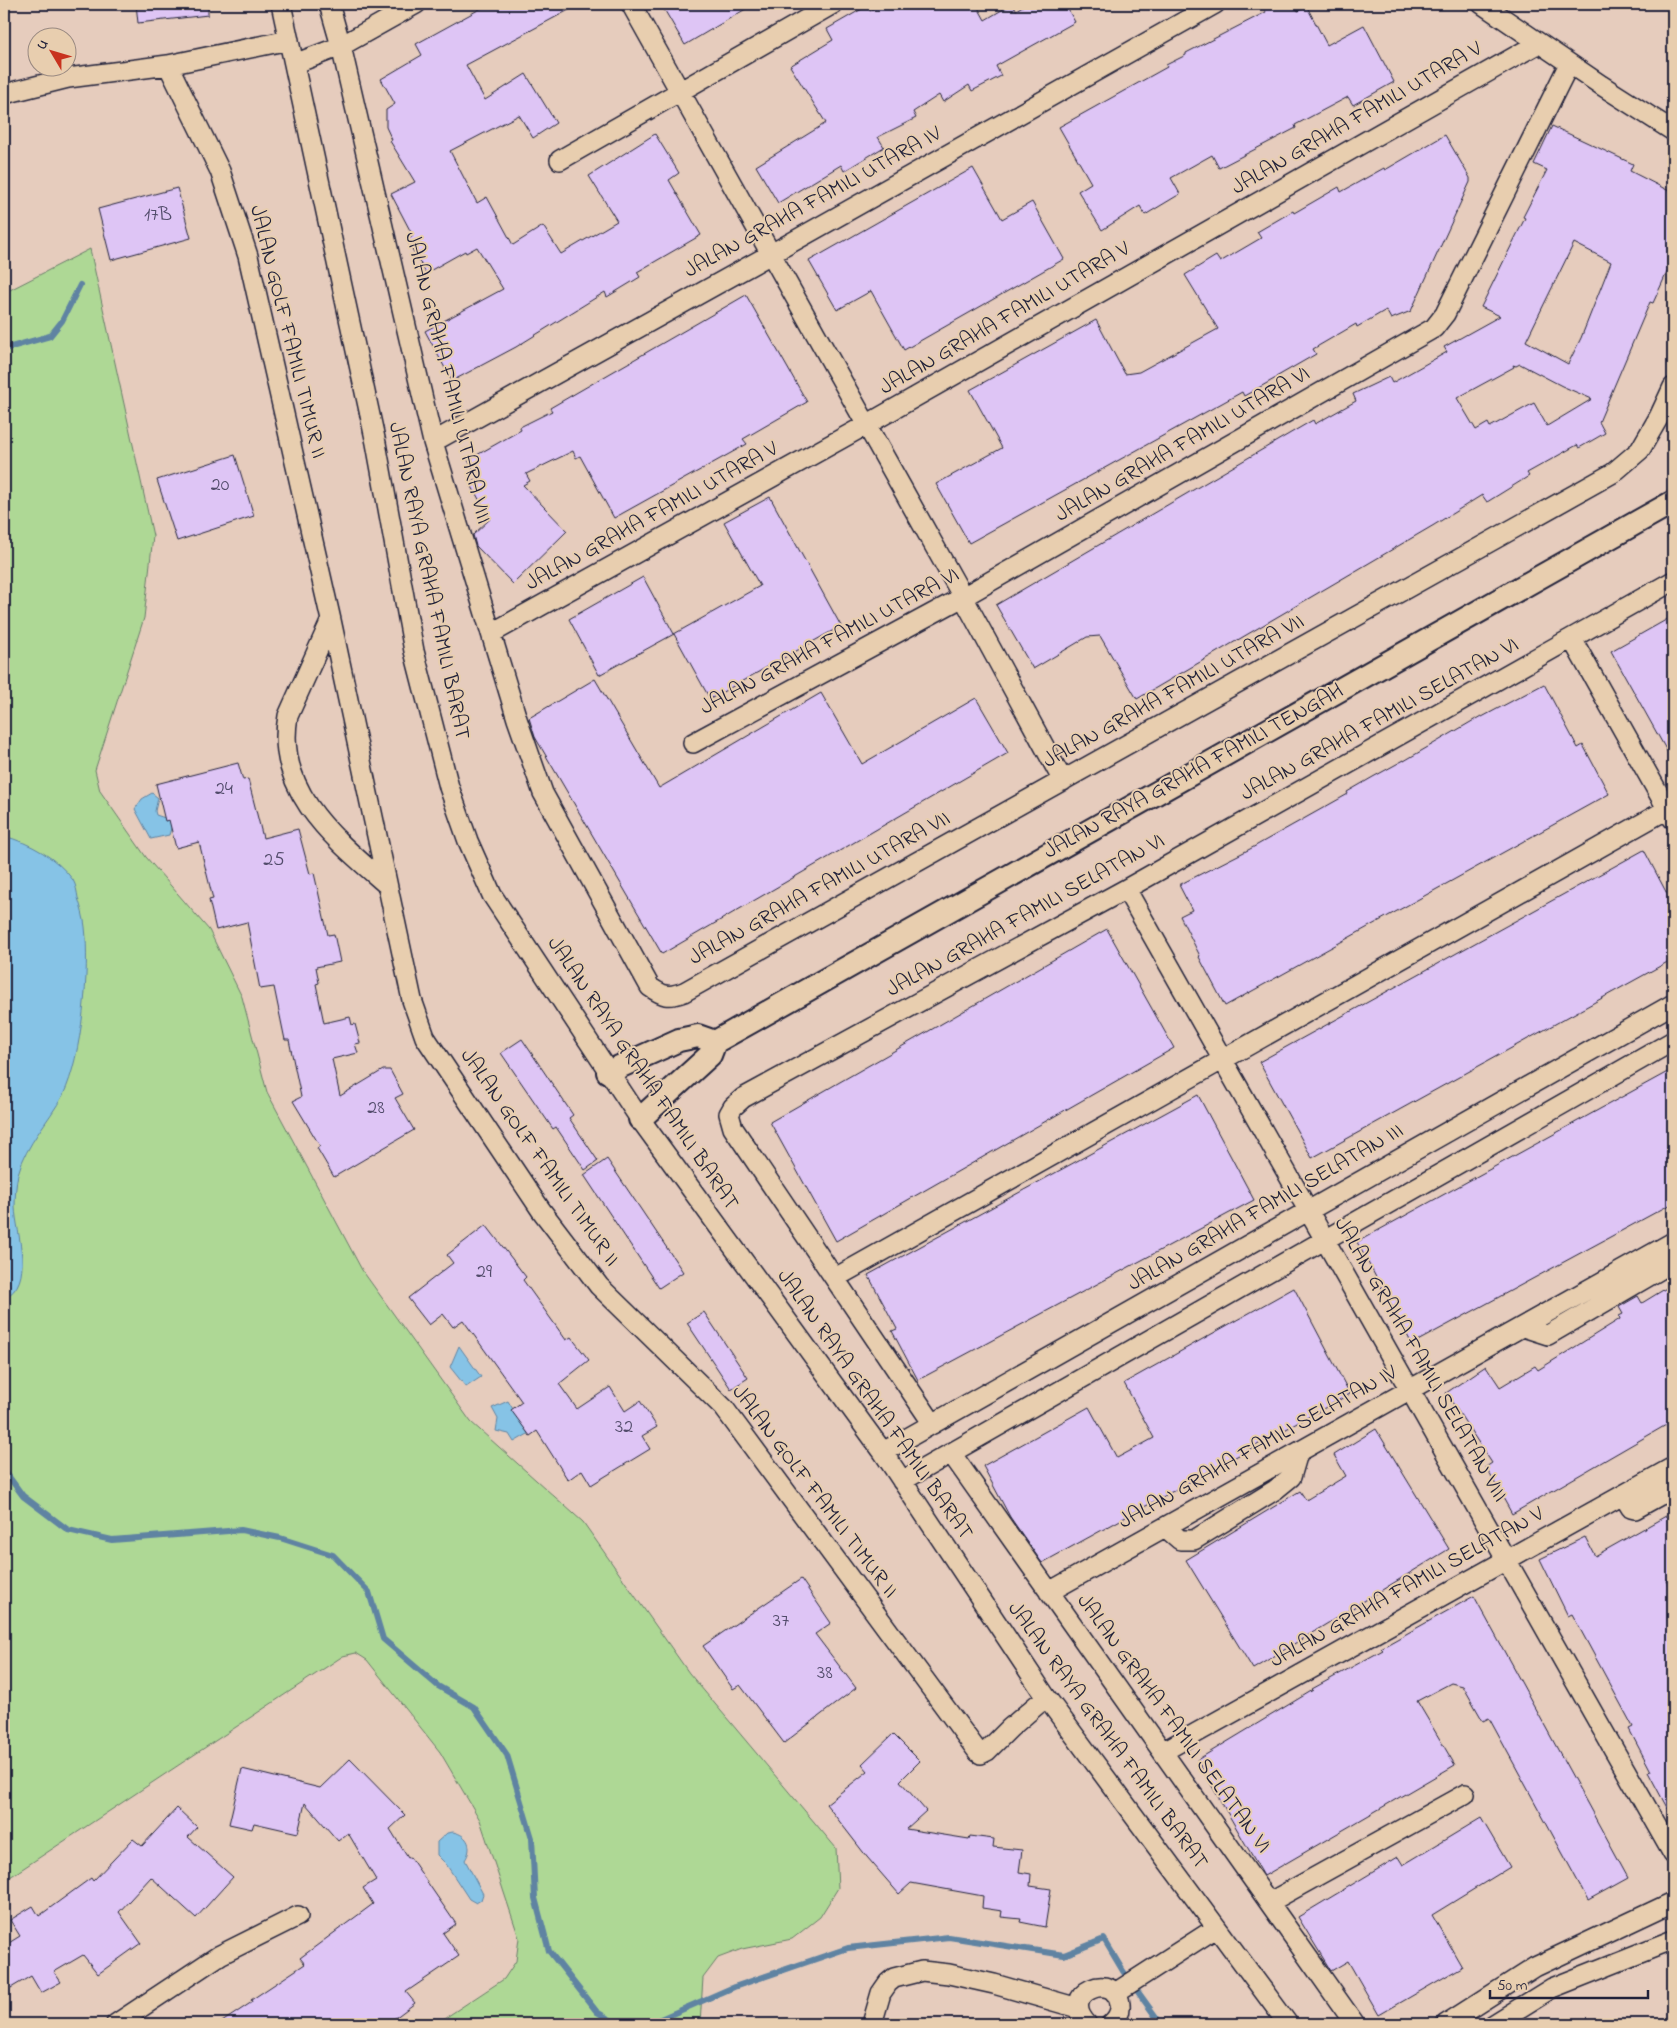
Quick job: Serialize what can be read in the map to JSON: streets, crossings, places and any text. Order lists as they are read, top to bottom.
{
  "streets": {
    "street": [
      "JALAN GRAHA FAMILI UTARA V",
      "JALAN GRAHA FAMILI UTARA IV",
      "JALAN GOLF FAMILI TIMUR II",
      "JALAN GRAHA FAMILI UTARA VIII",
      "JALAN GRAHA FAMILI UTARA VI",
      "JALAN RAYA GRAHA FAMILI BARAT",
      "JALAN GRAHA FAMILI UTARA VII",
      "JALAN GRAHA FAMILI SELATAN VI",
      "JALAN RAYA GRAHA FAMILI TENGAH",
      "JALAN GRAHA FAMILI SELATAN III",
      "JALAN GRAHA FAMILI SELATAN VIII",
      "JALAN GRAHA FAMILI SELATAN IV",
      "JALAN GRAHA FAMILI SELATAN V"
    ]
  },
  "crossings": [
    ["JALAN GRAHA FAMILI UTARA V", "JALAN GRAHA FAMILI UTARA VIII"],
    ["JALAN GRAHA FAMILI UTARA IV", "JALAN GRAHA FAMILI UTARA VIII"],
    ["JALAN GOLF FAMILI TIMUR II", "JALAN RAYA GRAHA FAMILI BARAT"],
    ["JALAN GRAHA FAMILI UTARA VIII", "JALAN GRAHA FAMILI UTARA VII"],
    ["JALAN RAYA GRAHA FAMILI BARAT", "JALAN RAYA GRAHA FAMILI TENGAH"],
    ["JALAN RAYA GRAHA FAMILI BARAT", "JALAN GRAHA FAMILI SELATAN III"],
    ["JALAN GRAHA FAMILI SELATAN VI", "JALAN GRAHA FAMILI SELATAN III"],
    ["JALAN GRAHA FAMILI SELATAN VI", "JALAN GRAHA FAMILI SELATAN VIII"],
    ["JALAN GRAHA FAMILI SELATAN VI", "JALAN GRAHA FAMILI SELATAN IV"],
    ["JALAN GRAHA FAMILI SELATAN VI", "JALAN GRAHA FAMILI SELATAN V"],
    ["JALAN GRAHA FAMILI SELATAN III", "JALAN GRAHA FAMILI SELATAN VIII"],
    ["JALAN GRAHA FAMILI SELATAN VIII", "JALAN GRAHA FAMILI SELATAN IV"],
    ["JALAN GRAHA FAMILI SELATAN VIII", "JALAN GRAHA FAMILI SELATAN V"]
  ],
  "house_numbers": [
    "17B",
    "20",
    "24",
    "25",
    "28",
    "29",
    "32",
    "37",
    "38"
  ],
  "scale_bar": "50 m",
  "north": "top left"
}
